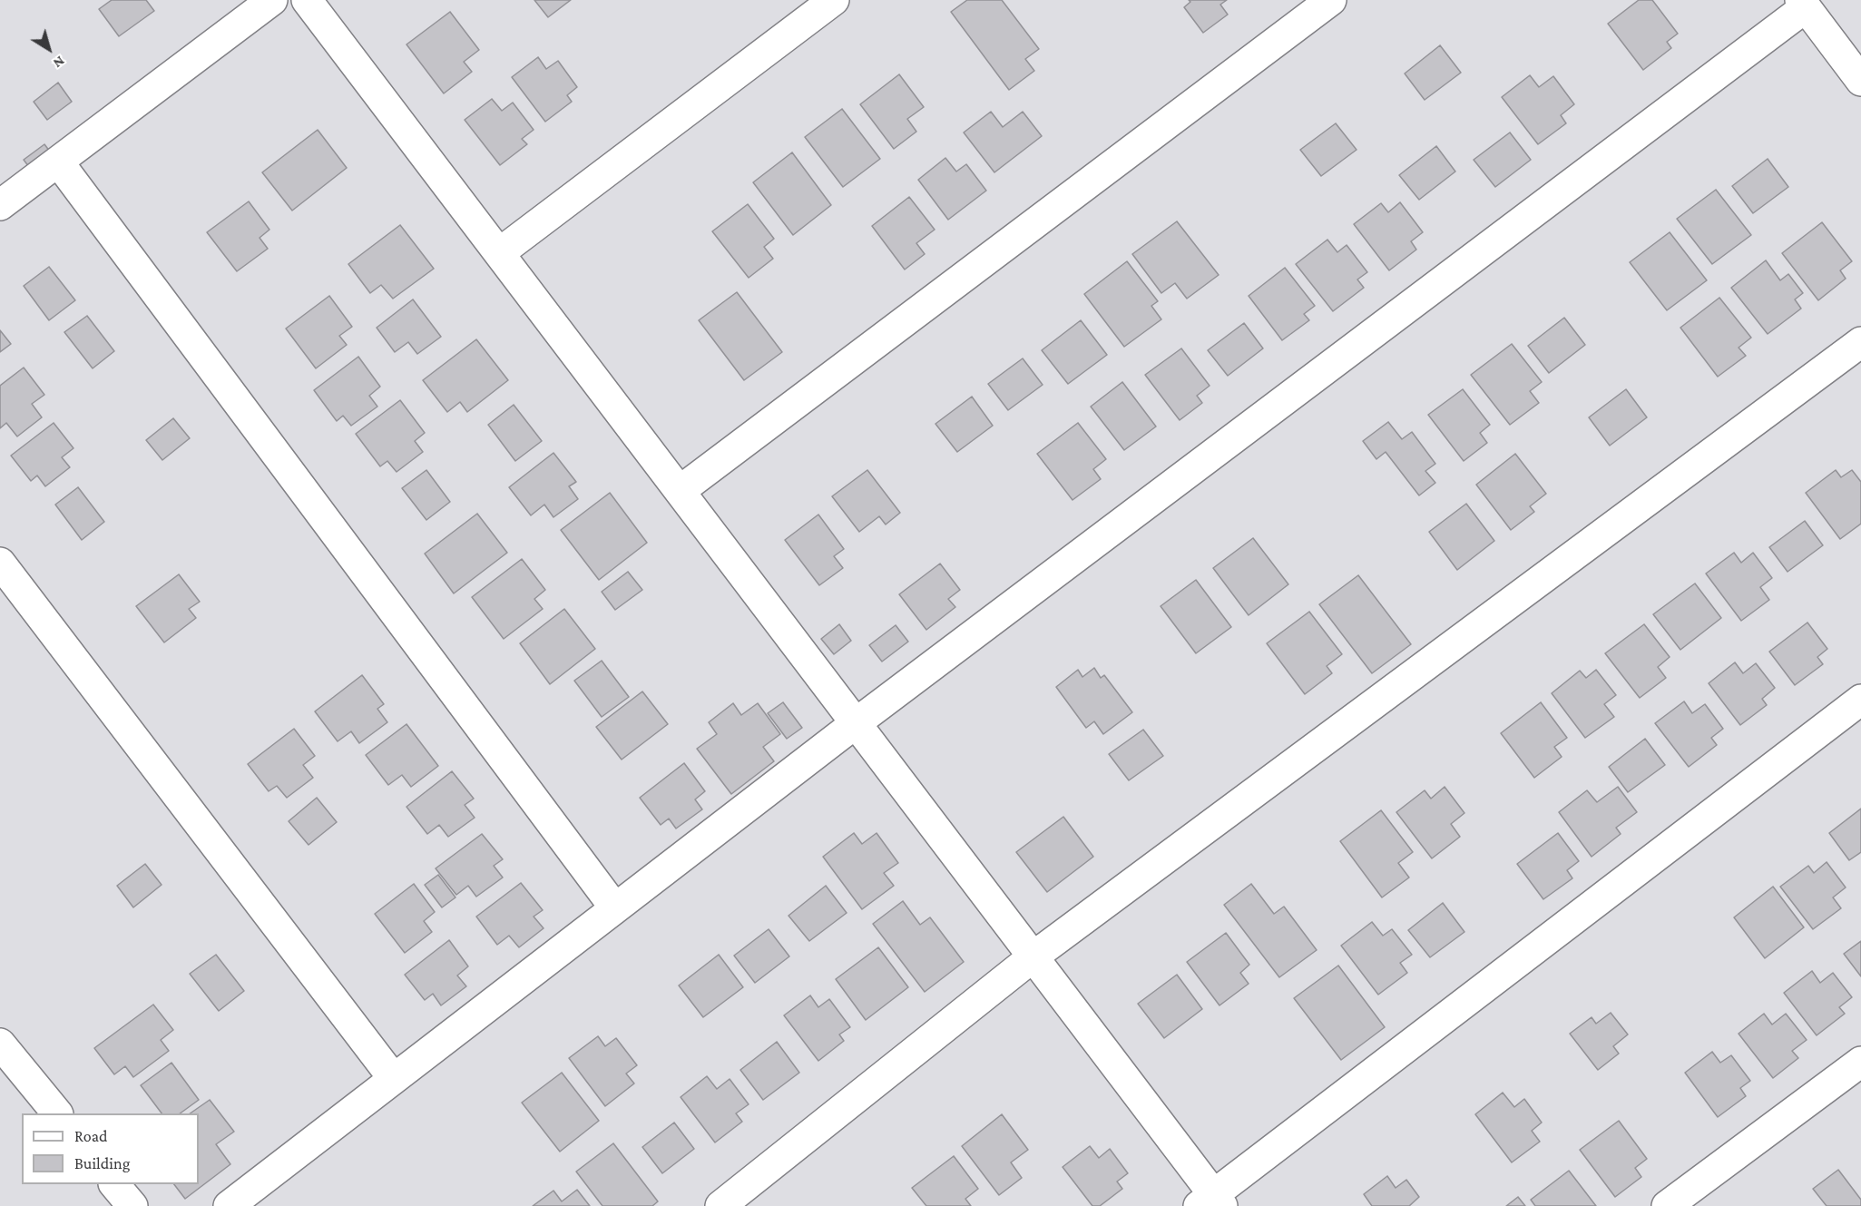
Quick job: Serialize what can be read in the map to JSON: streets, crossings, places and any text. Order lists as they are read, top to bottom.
{
  "legend": ["Road", "Building"],
  "north": "bottom right"
}
